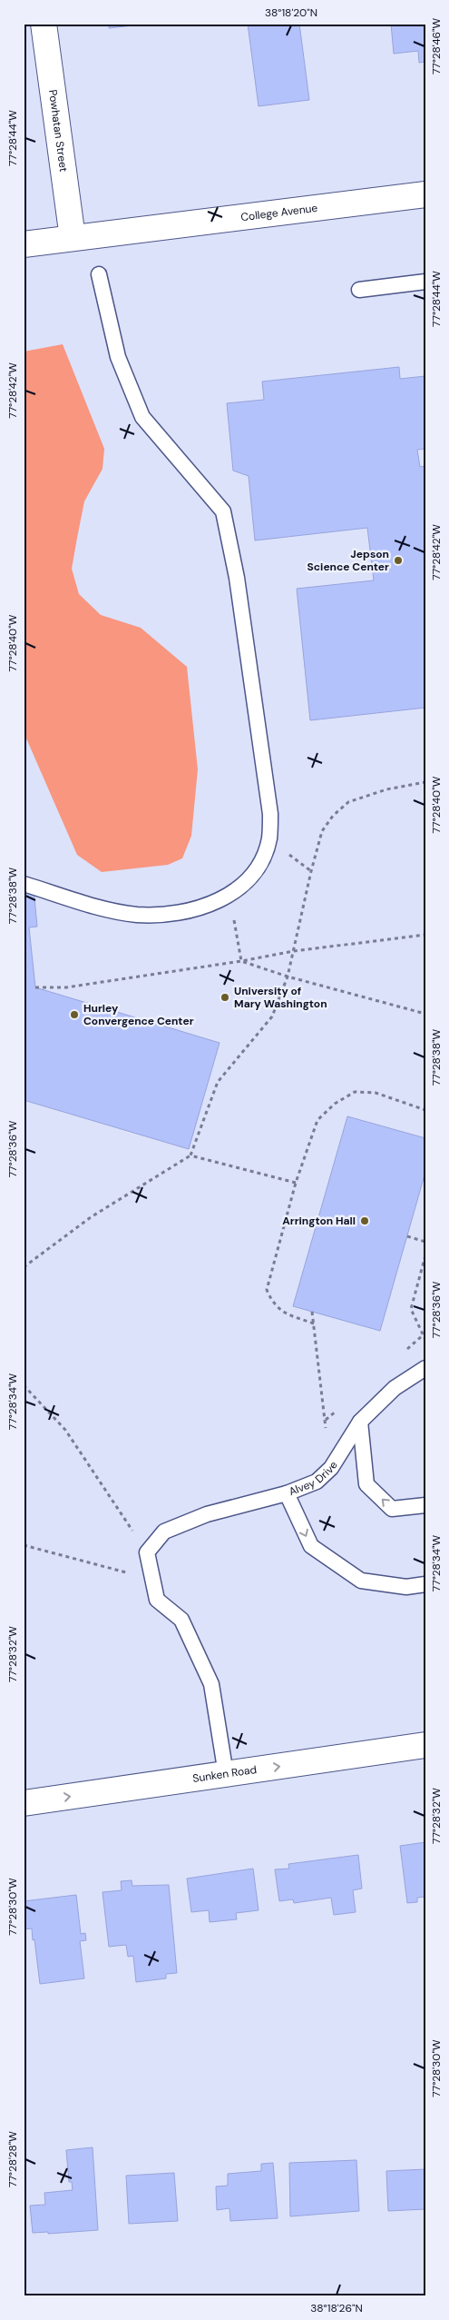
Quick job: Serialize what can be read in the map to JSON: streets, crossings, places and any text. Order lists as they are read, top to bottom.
{
  "streets": {
    "street": ["Powhatan Street", "College Avenue", "Sunken Road"],
    "lane": ["Alvey Drive"]
  },
  "crossings": [
    ["Powhatan Street", "College Avenue"]
  ],
  "one_way": ["Sunken Road"],
  "places": [
    "Jepson Science Center",
    "University of Mary Washington",
    "Hurley Convergence Center",
    "Arrington Hall"
  ],
  "coordinates": [
    "38°18'20\"N",
    "77°28'46\"W",
    "77°28'44\"W",
    "77°28'42\"W",
    "77°28'40\"W",
    "77°28'38\"W",
    "77°28'36\"W",
    "77°28'34\"W",
    "77°28'32\"W",
    "77°28'30\"W",
    "77°28'28\"W",
    "38°18'26\"N"
  ]
}
